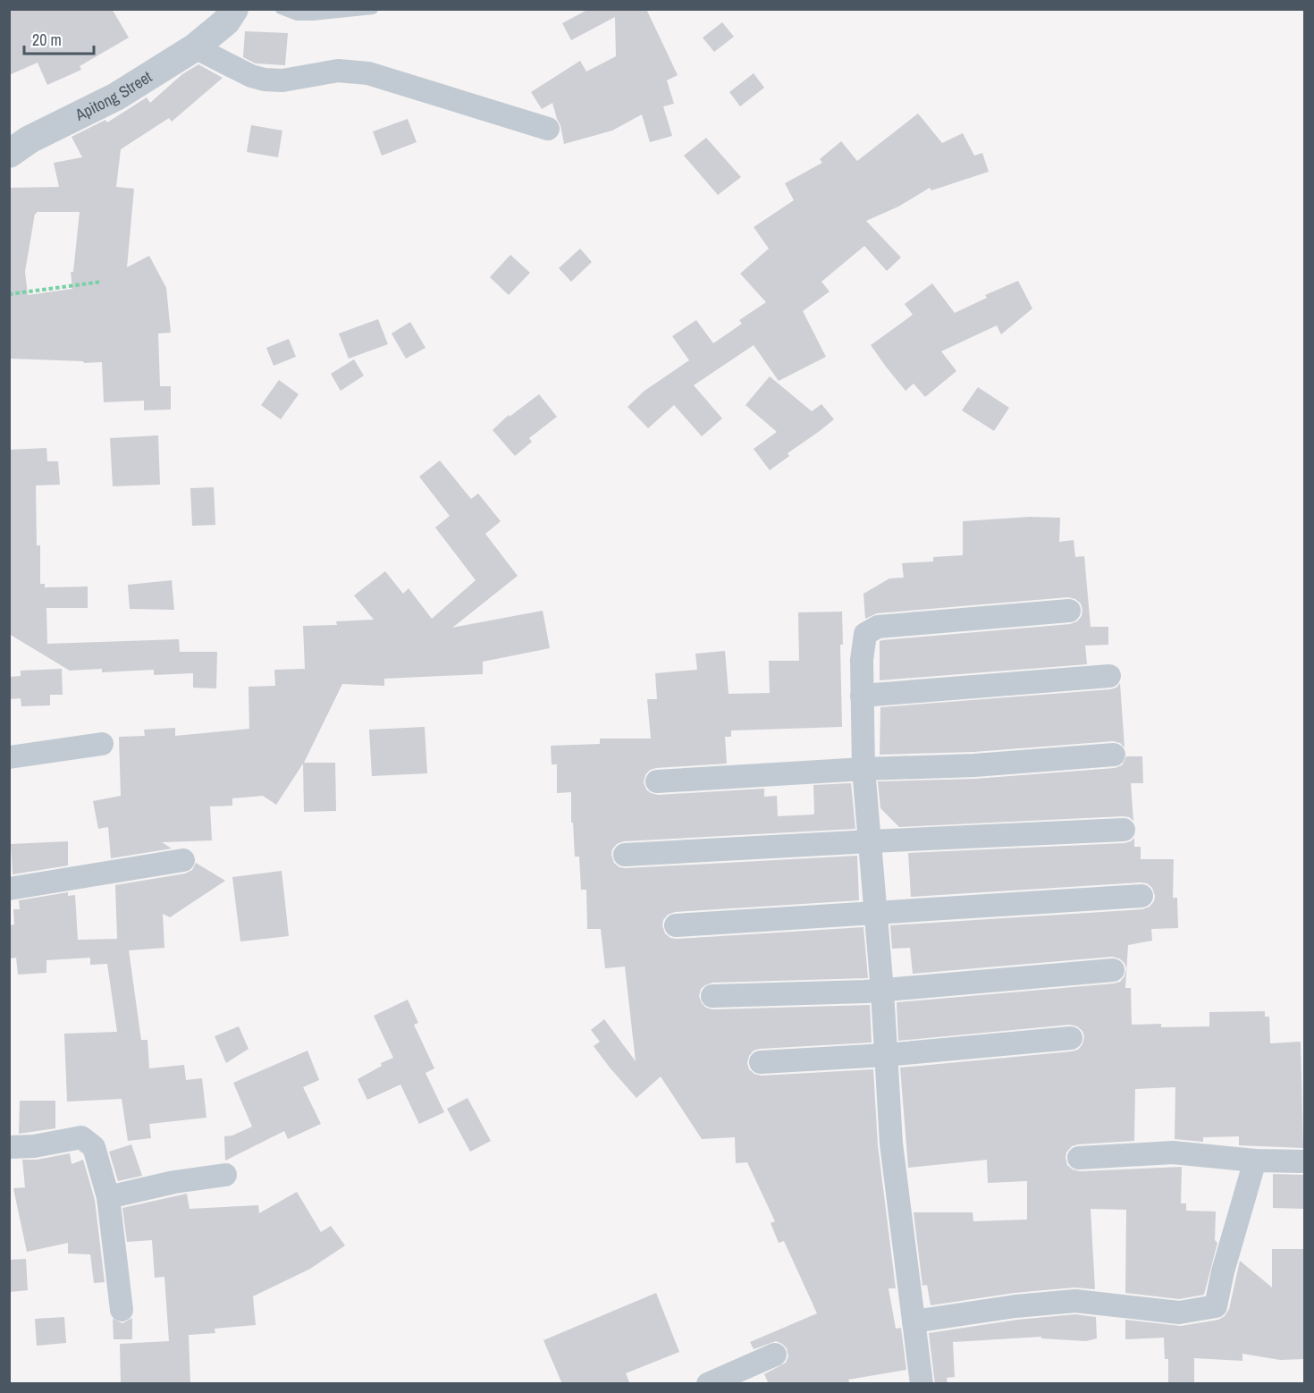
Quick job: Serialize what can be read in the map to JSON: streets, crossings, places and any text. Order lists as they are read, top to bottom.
{
  "streets": {
    "street": ["Apitong Street"]
  },
  "scale_bar": "20 m"
}
